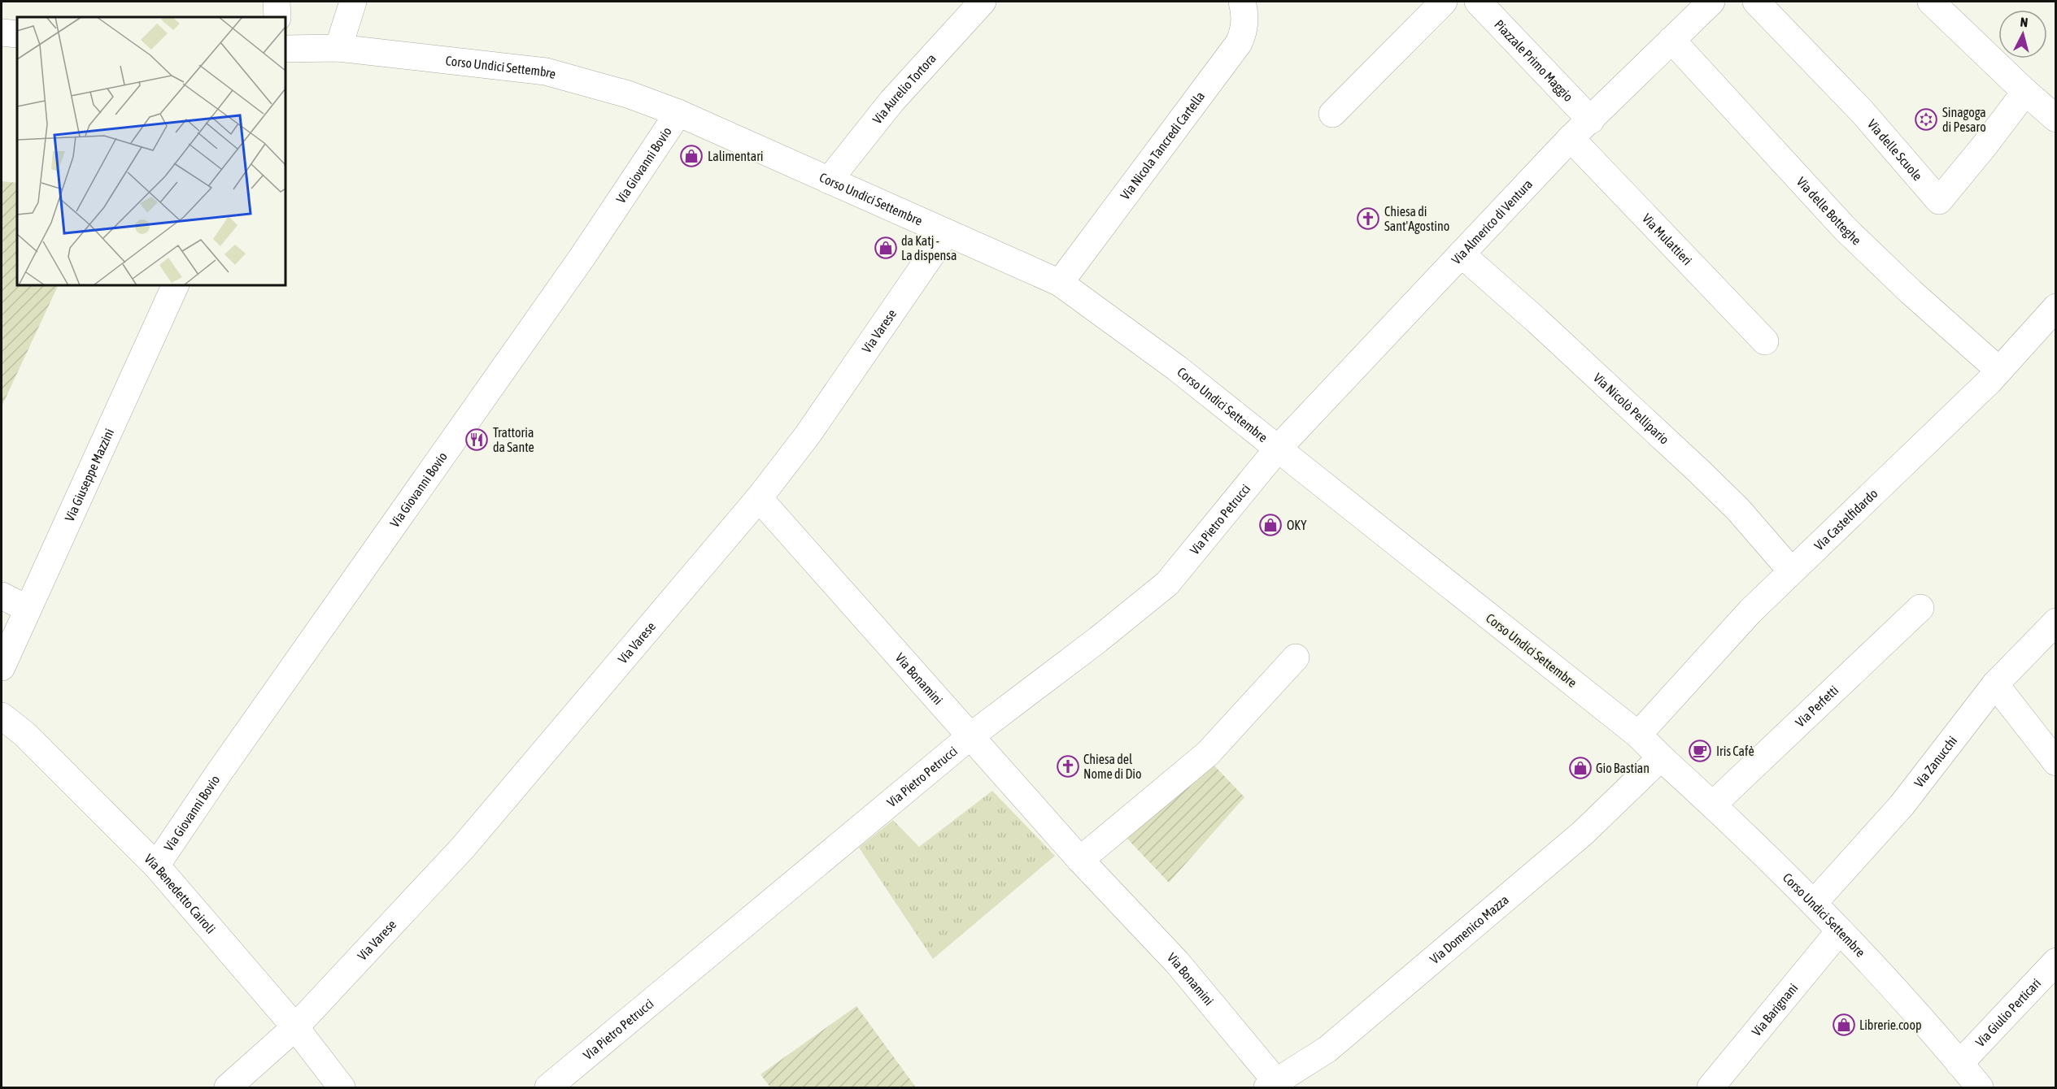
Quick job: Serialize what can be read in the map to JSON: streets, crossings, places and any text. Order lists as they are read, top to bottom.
{
  "streets": {
    "street": [
      "Piazzale Primo Maggio",
      "Corso Undici Settembre",
      "Via Aurelio Tortora",
      "Via Nicola Tancredi Cartella",
      "Via delle Scuole",
      "Via Giovanni Bovio",
      "Via delle Botteghe",
      "Via Almerico di Ventura",
      "Via Mulattieri",
      "Via Varese",
      "Via Nicolò Pellipario",
      "Via Giuseppe Mazzini",
      "Via Pietro Petrucci",
      "Via Castelfidardo",
      "Via Bonamini",
      "Via Perfetti",
      "Via Zanucchi",
      "Via Benedetto Cairoli",
      "Via Domenico Mazza",
      "Via Barignani",
      "Via Giulio Perticari"
    ]
  },
  "crossings": [
    ["Piazzale Primo Maggio", "Via Almerico di Ventura"],
    ["Corso Undici Settembre", "Via Aurelio Tortora"],
    ["Corso Undici Settembre", "Via Nicola Tancredi Cartella"],
    ["Corso Undici Settembre", "Via Giovanni Bovio"],
    ["Corso Undici Settembre", "Via Almerico di Ventura"],
    ["Corso Undici Settembre", "Via Varese"],
    ["Corso Undici Settembre", "Via Pietro Petrucci"],
    ["Corso Undici Settembre", "Via Castelfidardo"],
    ["Corso Undici Settembre", "Via Perfetti"],
    ["Corso Undici Settembre", "Via Zanucchi"],
    ["Corso Undici Settembre", "Via Domenico Mazza"],
    ["Corso Undici Settembre", "Via Barignani"],
    ["Corso Undici Settembre", "Via Giulio Perticari"],
    ["Via Giovanni Bovio", "Via Benedetto Cairoli"],
    ["Via delle Botteghe", "Via Almerico di Ventura"],
    ["Via delle Botteghe", "Via Castelfidardo"],
    ["Via Almerico di Ventura", "Via Mulattieri"],
    ["Via Almerico di Ventura", "Via Nicolò Pellipario"],
    ["Via Almerico di Ventura", "Via Pietro Petrucci"],
    ["Via Varese", "Via Bonamini"],
    ["Via Varese", "Via Benedetto Cairoli"],
    ["Via Nicolò Pellipario", "Via Castelfidardo"],
    ["Via Pietro Petrucci", "Via Bonamini"],
    ["Via Bonamini", "Via Domenico Mazza"]
  ],
  "places": {
    "synagogue": ["Sinagoga di Pesaro"],
    "shop": [
      "Lalimentari",
      "da Katj - La dispensa",
      "OKY",
      "Gio Bastian",
      "Librerie.coop"
    ],
    "church": ["Chiesa di Sant'Agostino", "Chiesa del Nome di Dio"],
    "restaurant": ["Trattoria da Sante"],
    "cafe": ["Iris Cafè"]
  },
  "north": "top"
}
